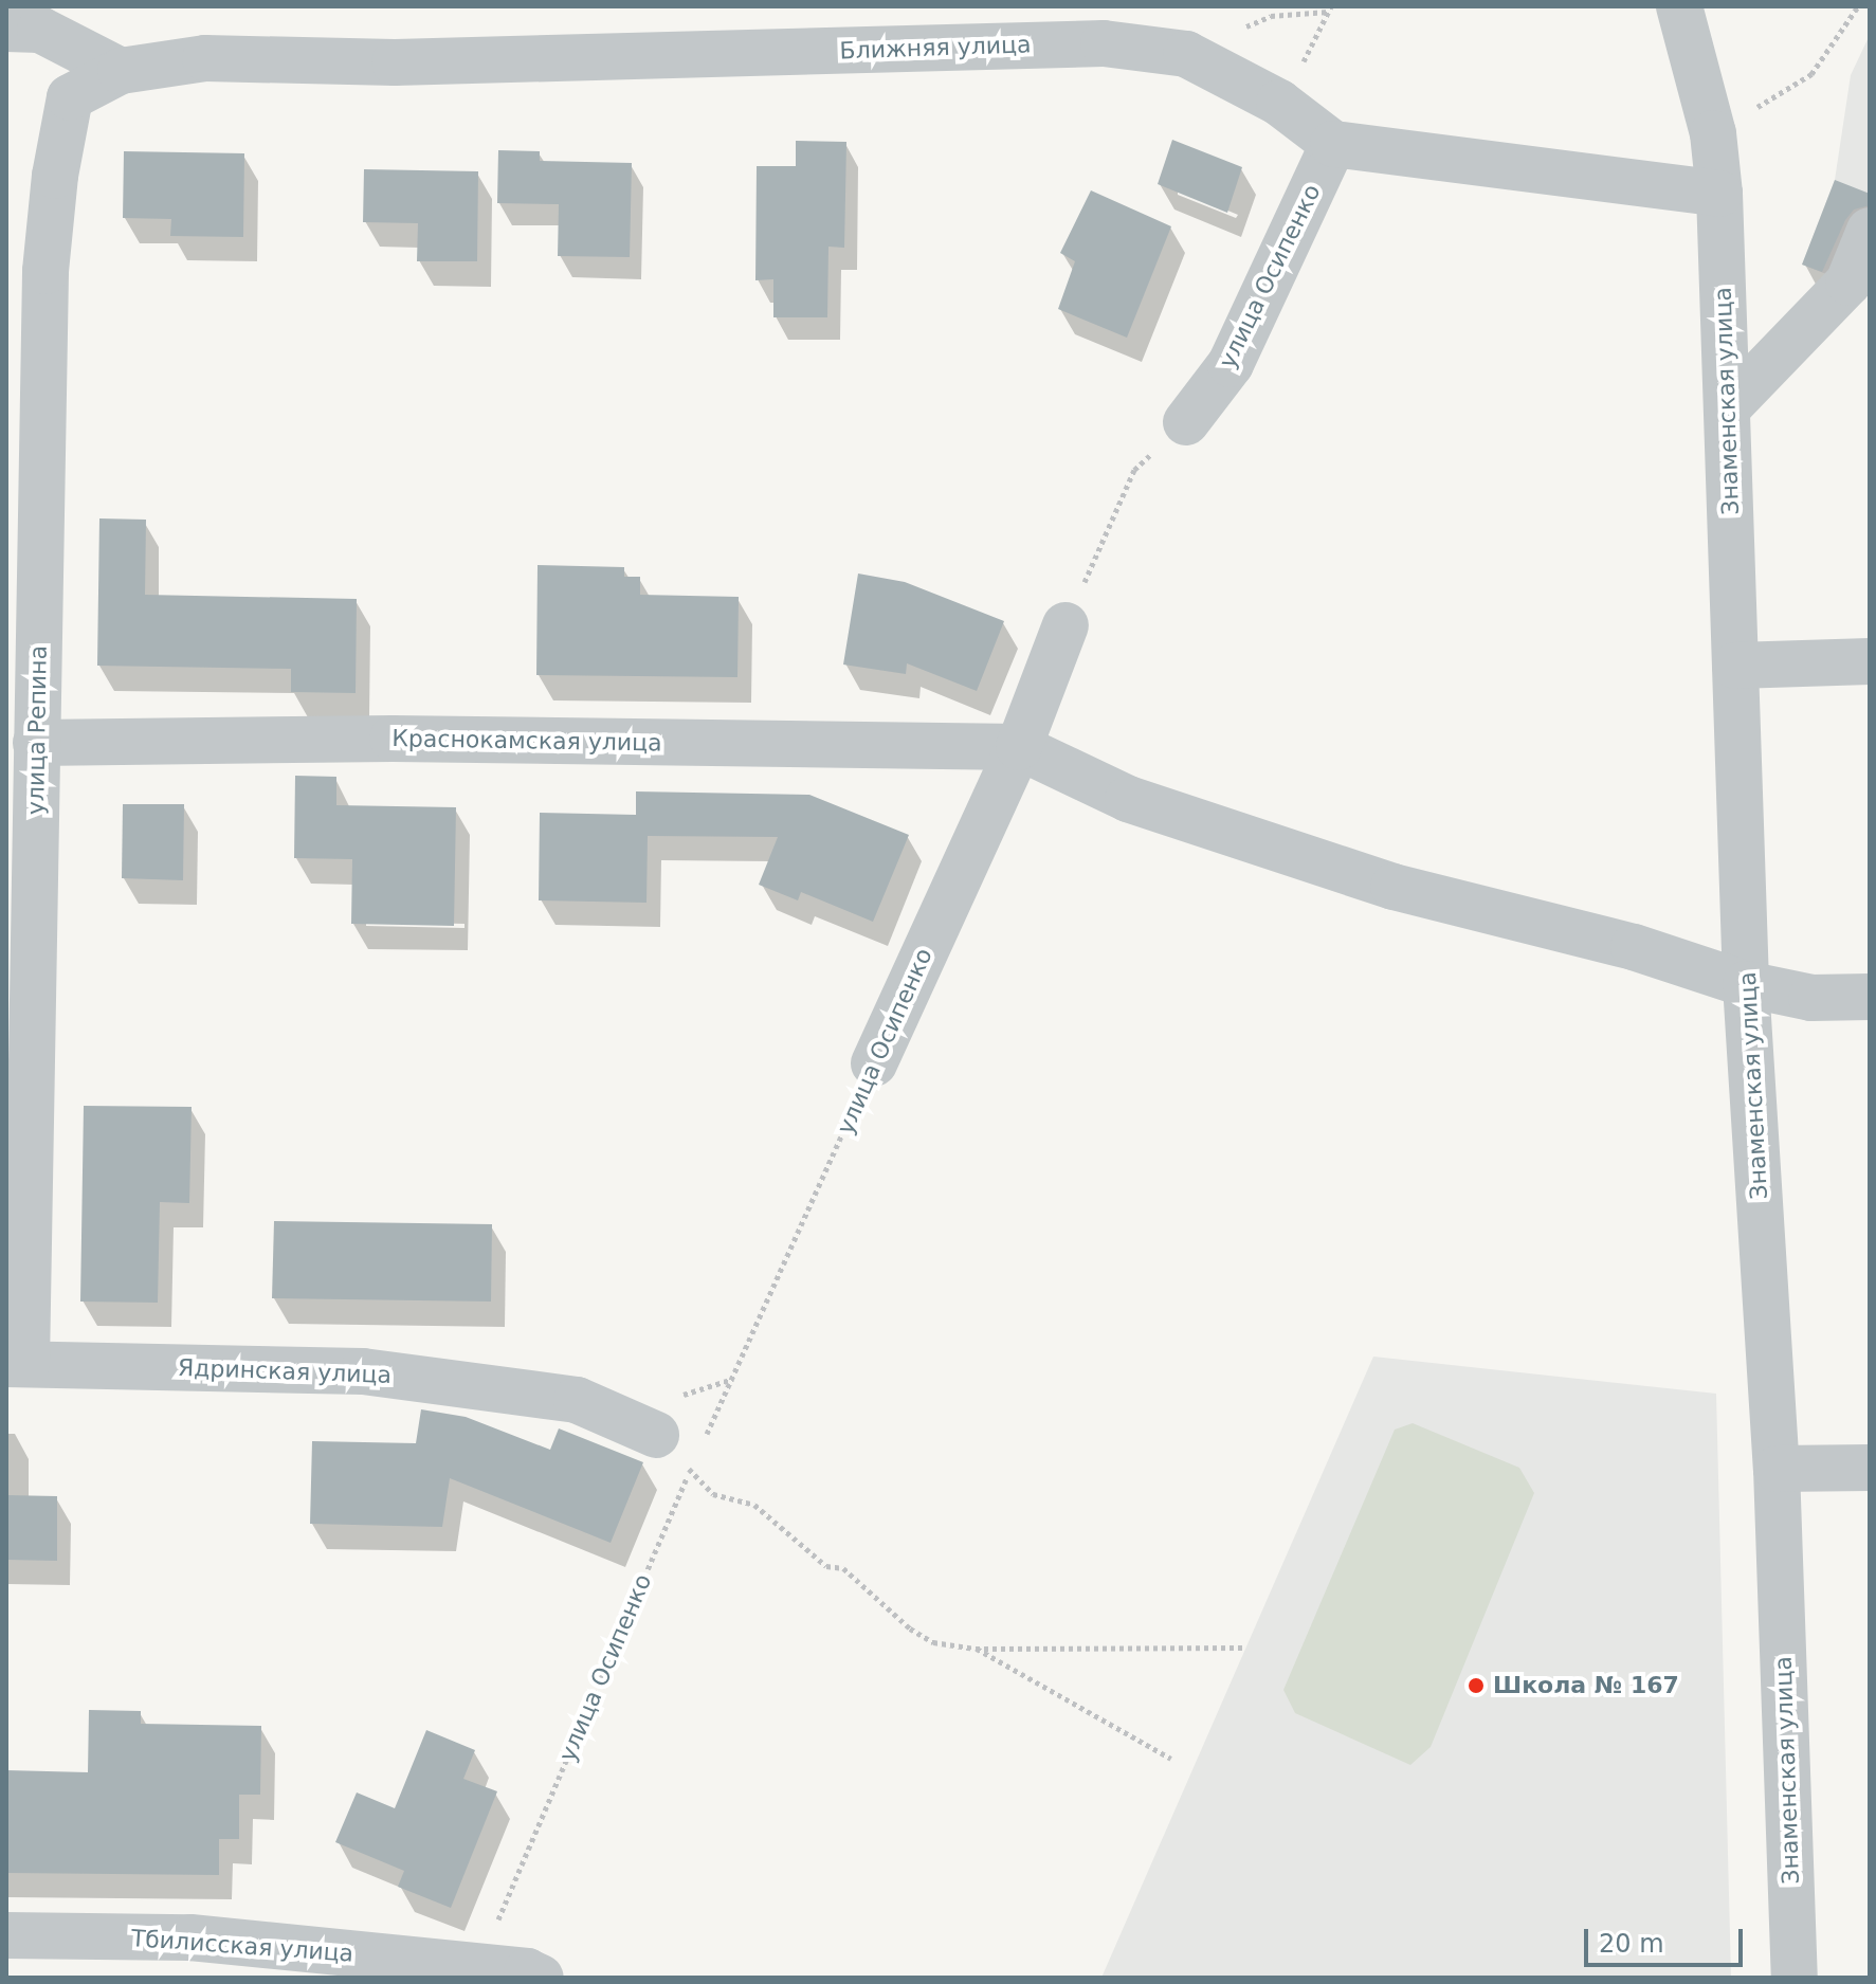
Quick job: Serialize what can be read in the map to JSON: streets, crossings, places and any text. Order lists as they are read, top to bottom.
{
  "streets": {
    "street": [
      "Ближняя улица",
      "улица Осипенко",
      "Знаменская улица",
      "улица Репина",
      "Краснокамская улица",
      "Ядринская улица",
      "Тбилисская улица"
    ]
  },
  "crossings": [
    ["Ближняя улица", "улица Осипенко"],
    ["Ближняя улица", "улица Репина"],
    ["улица Осипенко", "Краснокамская улица"],
    ["улица Осипенко", "Тбилисская улица"],
    ["улица Репина", "Краснокамская улица"],
    ["улица Репина", "Ядринская улица"]
  ],
  "places": ["Школа № 167"],
  "scale_bar": "20 m"
}
